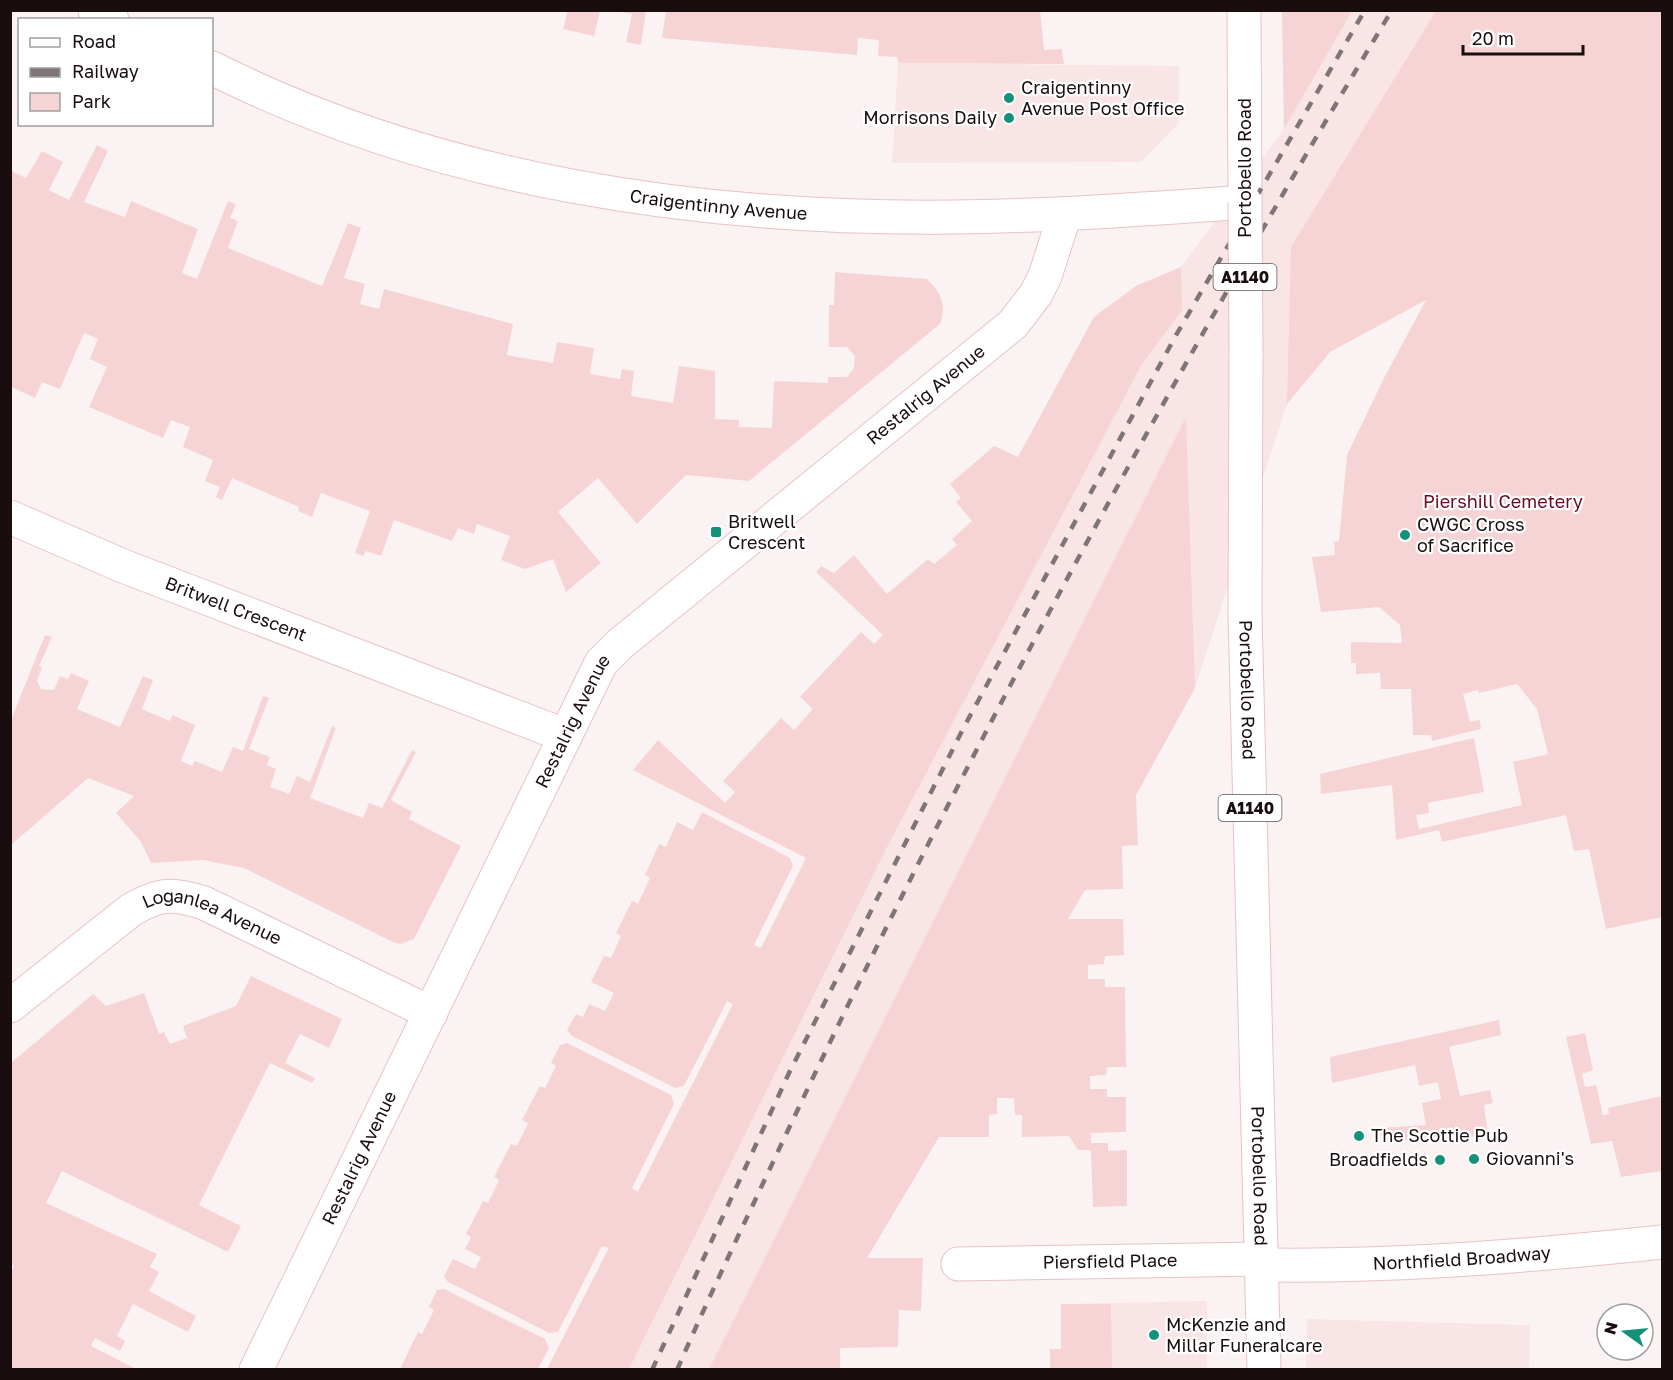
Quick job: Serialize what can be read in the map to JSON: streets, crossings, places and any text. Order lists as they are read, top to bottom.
{
  "streets": {
    "street": [
      "Portobello Road",
      "Craigentinny Avenue",
      "A1140",
      "Restalrig Avenue",
      "Britwell Crescent",
      "Loganlea Avenue",
      "Northfield Broadway",
      "Piersfield Place"
    ]
  },
  "crossings": [
    ["Portobello Road", "Craigentinny Avenue"],
    ["Portobello Road", "Northfield Broadway"],
    ["Portobello Road", "Piersfield Place"],
    ["Craigentinny Avenue", "Restalrig Avenue"],
    ["Restalrig Avenue", "Britwell Crescent"],
    ["Restalrig Avenue", "Loganlea Avenue"],
    ["Northfield Broadway", "Piersfield Place"]
  ],
  "parks": ["Piershill Cemetery"],
  "places": {
    "other": [
      "Craigentinny Avenue Post Office",
      "Morrisons Daily",
      "CWGC Cross of Sacrifice",
      "The Scottie Pub",
      "Giovanni's",
      "Broadfields",
      "McKenzie and Millar Funeralcare"
    ],
    "transit": ["Britwell Crescent"]
  },
  "legend": ["Road", "Railway", "Park"],
  "scale_bar": "20 m",
  "north": "left"
}
